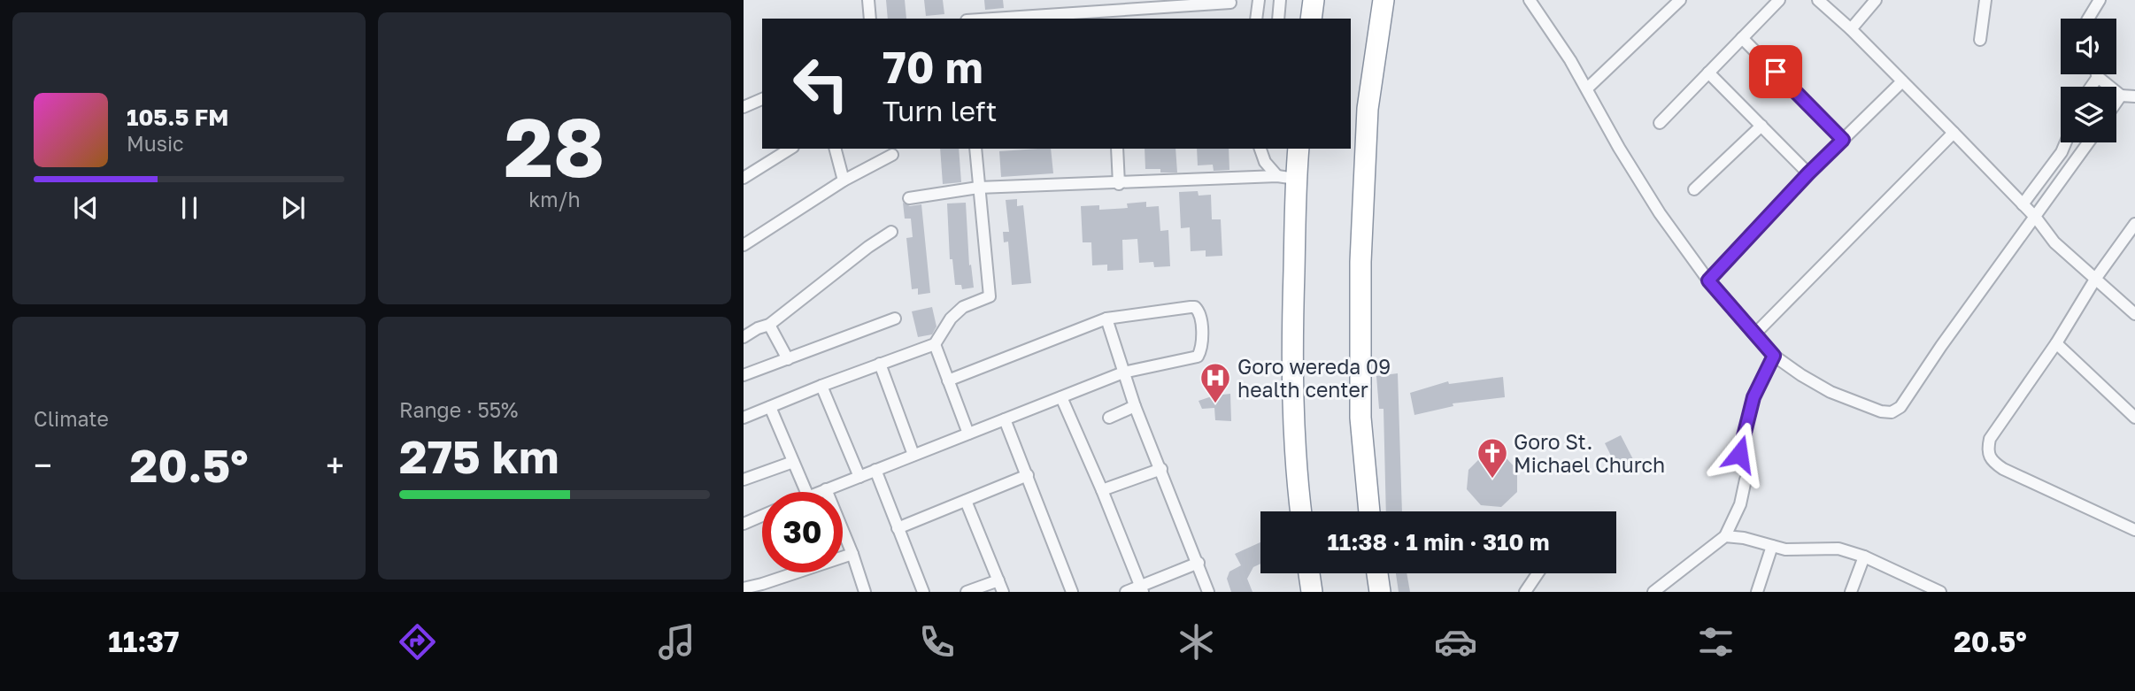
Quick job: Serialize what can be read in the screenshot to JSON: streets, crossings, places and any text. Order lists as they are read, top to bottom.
{
  "places": {
    "hospital": ["Goro wereda 09 health center"],
    "church": ["Goro St. Michael Church"]
  },
  "page": {
    "tile": [
      ["28", "km/h"],
      "Climate",
      ["Range · 55%", "275 km"]
    ],
    "turn": ["70 m", "Turn left"],
    "song": ["105.5 FM", "Music"],
    "heat": ["−", "20.5°", "+"],
    "limit": "30",
    "trip": "11:38 · 1 min · 310 m",
    "tabs": ["11:37", "20.5°"]
  }
}
